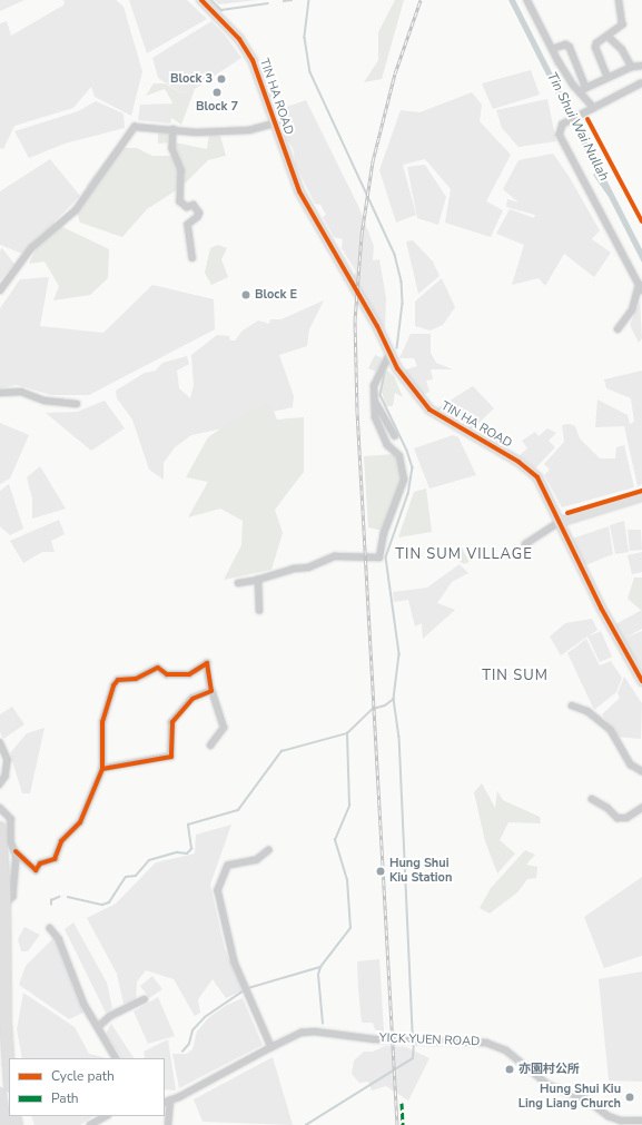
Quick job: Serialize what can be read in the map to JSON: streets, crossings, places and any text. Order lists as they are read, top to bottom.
{
  "streets": {
    "street": ["TIN HA ROAD", "YICK YUEN ROAD"]
  },
  "districts": ["TIN SUM VILLAGE", "TIN SUM"],
  "water": ["Tin Shui Wai Nullah"],
  "places": [
    "Block 3",
    "Block 7",
    "Block E",
    "Hung Shui Kiu Station",
    "亦園村公所",
    "Hung Shui Kiu Ling Liang Church"
  ],
  "legend": ["Cycle path", "Path"]
}
